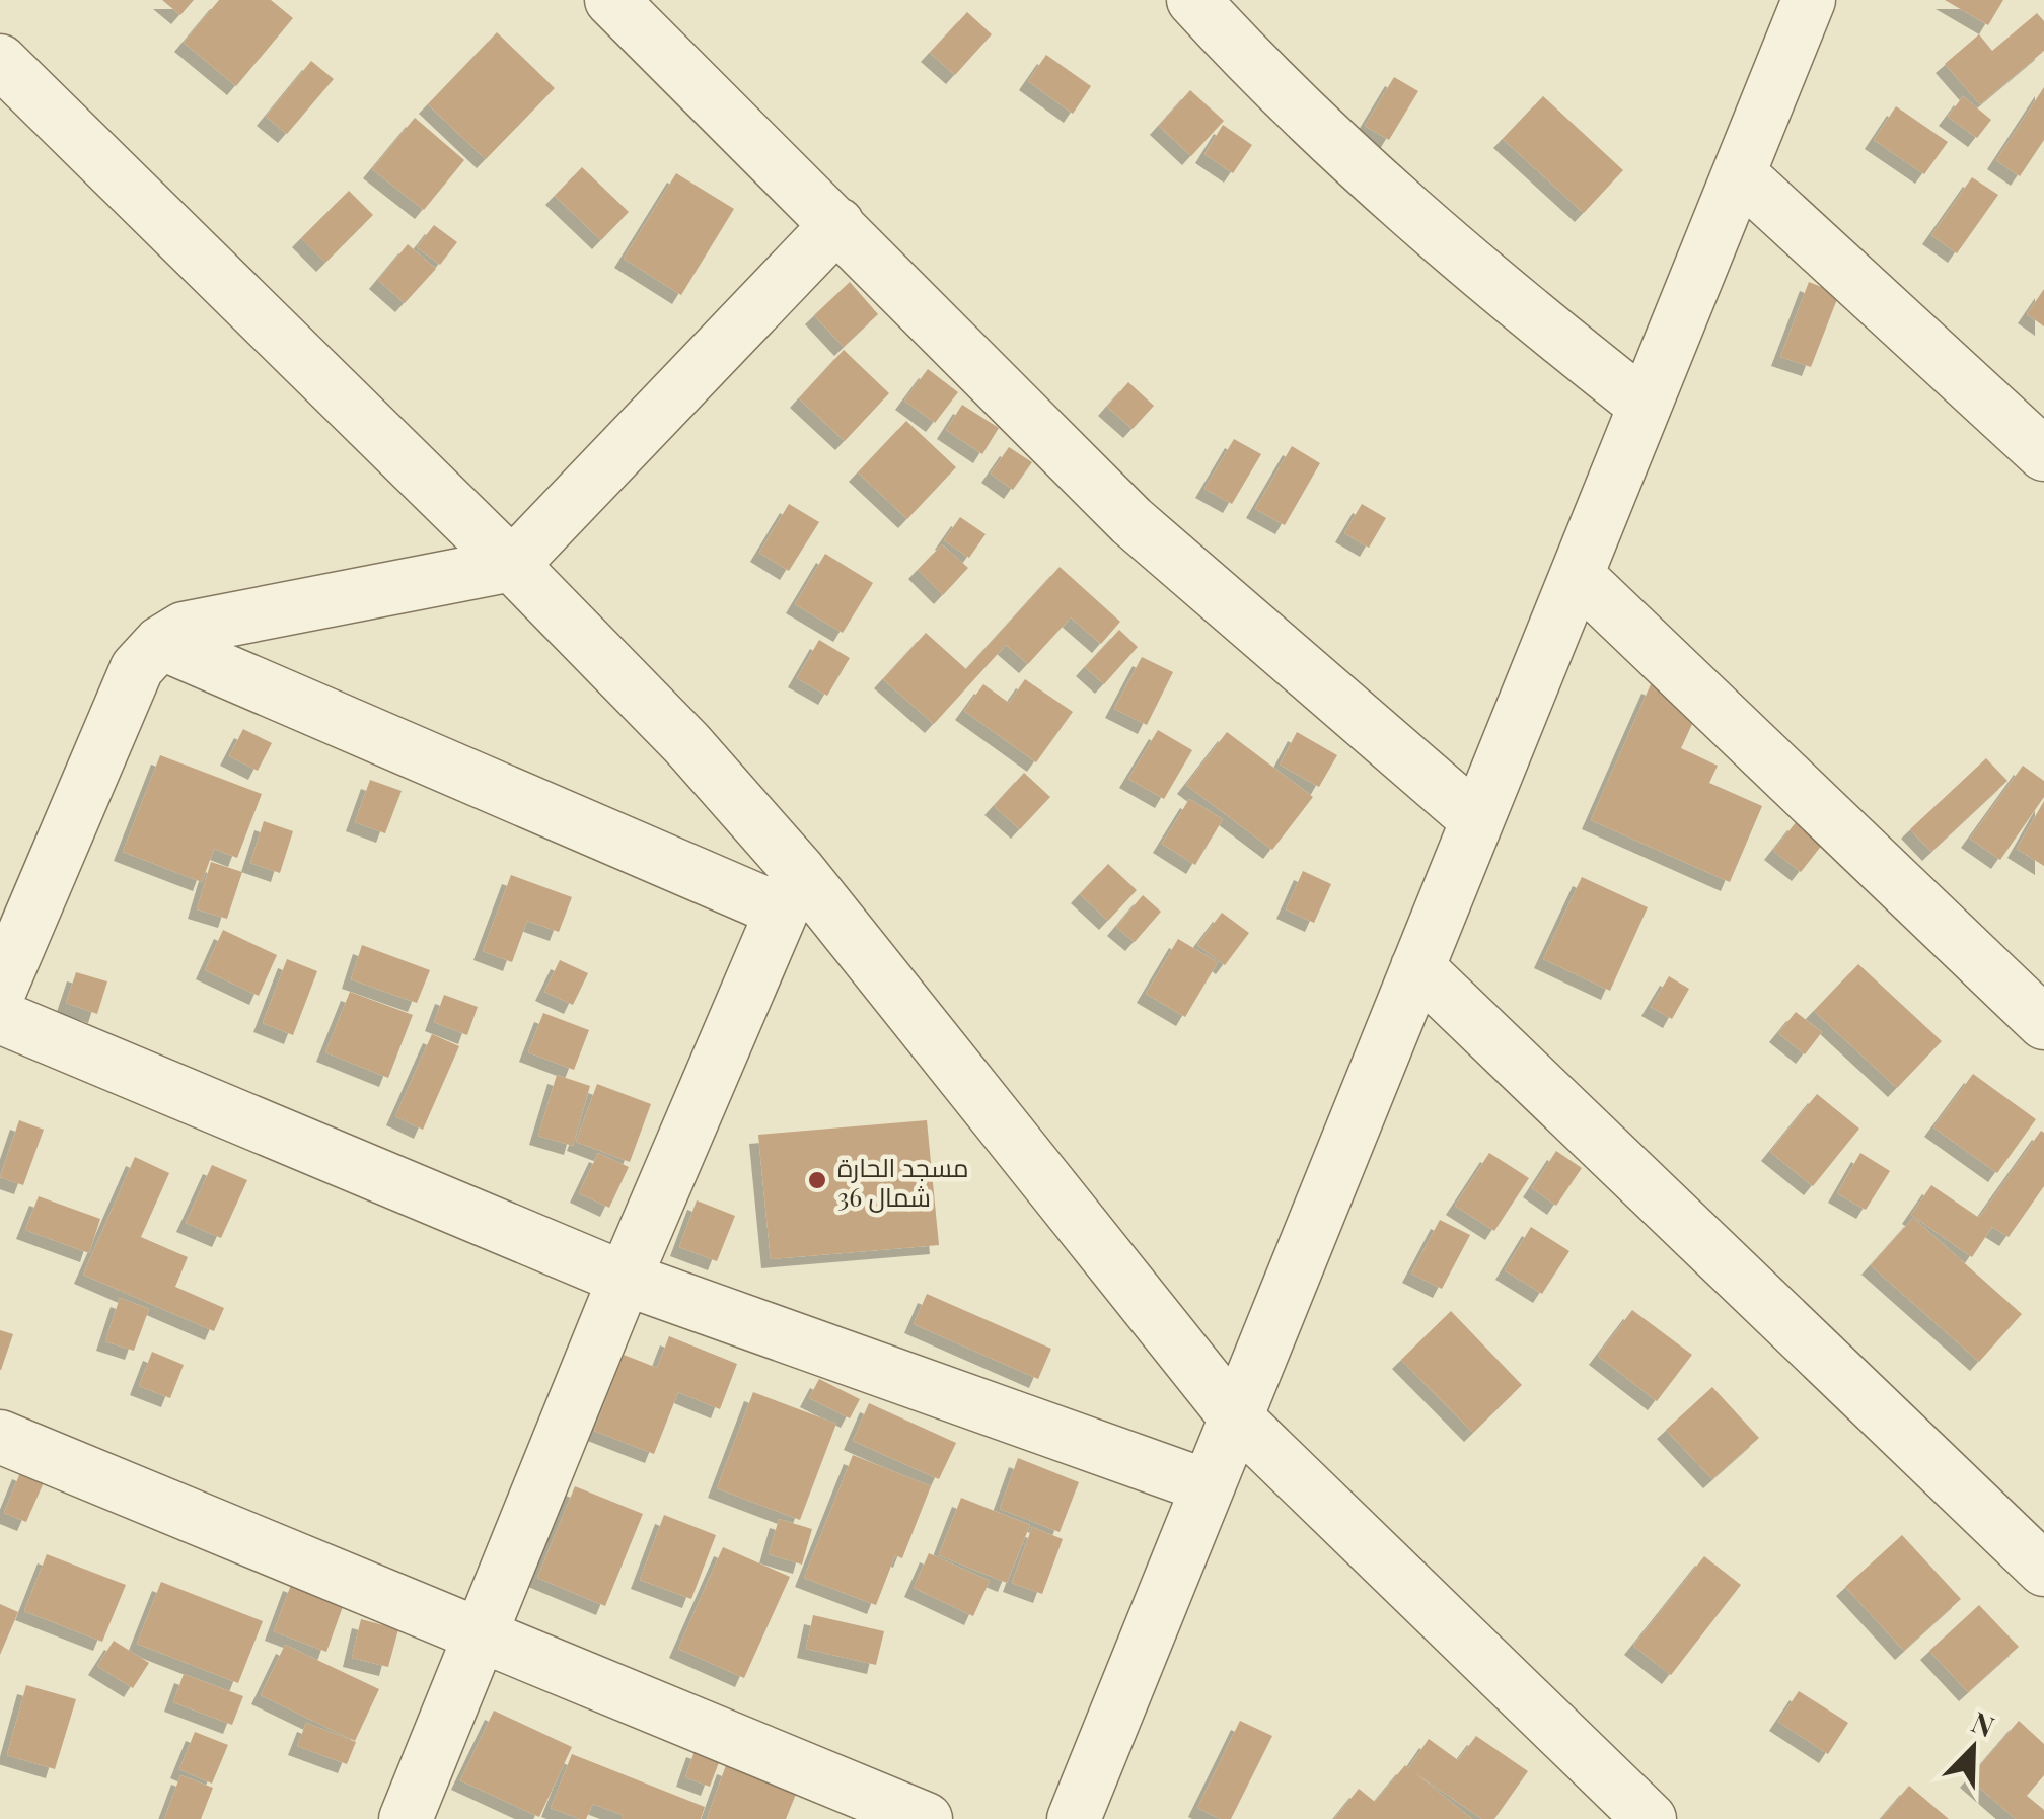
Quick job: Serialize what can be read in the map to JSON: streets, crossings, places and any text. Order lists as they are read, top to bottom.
{
  "places": ["مسجد الحارة 36 شمال"],
  "north": "top right"
}
